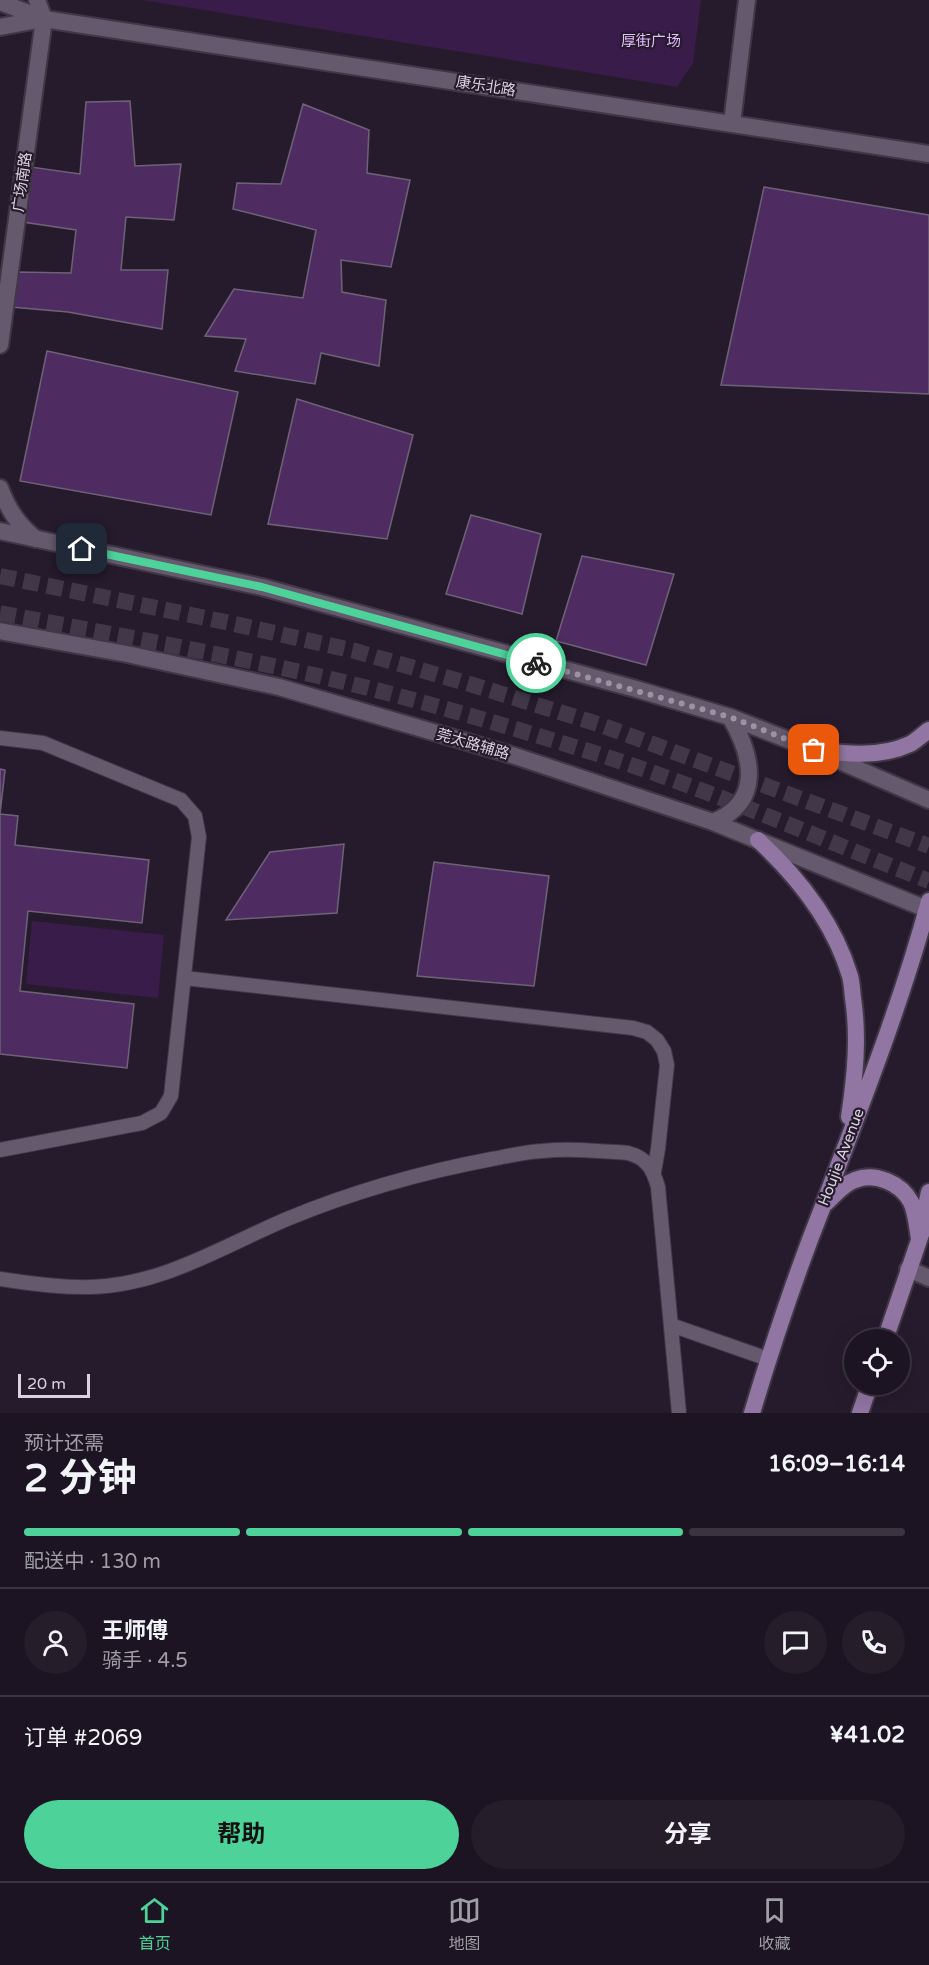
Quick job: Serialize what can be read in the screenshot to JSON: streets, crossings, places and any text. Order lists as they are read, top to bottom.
{
  "streets": {
    "main road": [
      "康乐北路",
      "广场南路",
      "莞太路辅路",
      "Houjie Avenue"
    ]
  },
  "crossings": [
    ["康乐北路", "广场南路"],
    ["莞太路辅路", "Houjie Avenue"]
  ],
  "parks": ["厚街广场"],
  "scale_bar": "20 m",
  "page": {
    "scale": "20 m",
    "heading": ["2 分钟", "预计还需", "16:09–16:14"],
    "panel": [
      "王师傅",
      "骑手 · 4.5",
      "订单 #2069",
      "¥41.02"
    ],
    "bar": "配送中 · 130 m",
    "buttons": ["帮助", "分享"],
    "tabs": ["首页", "地图", "收藏"]
  }
}
